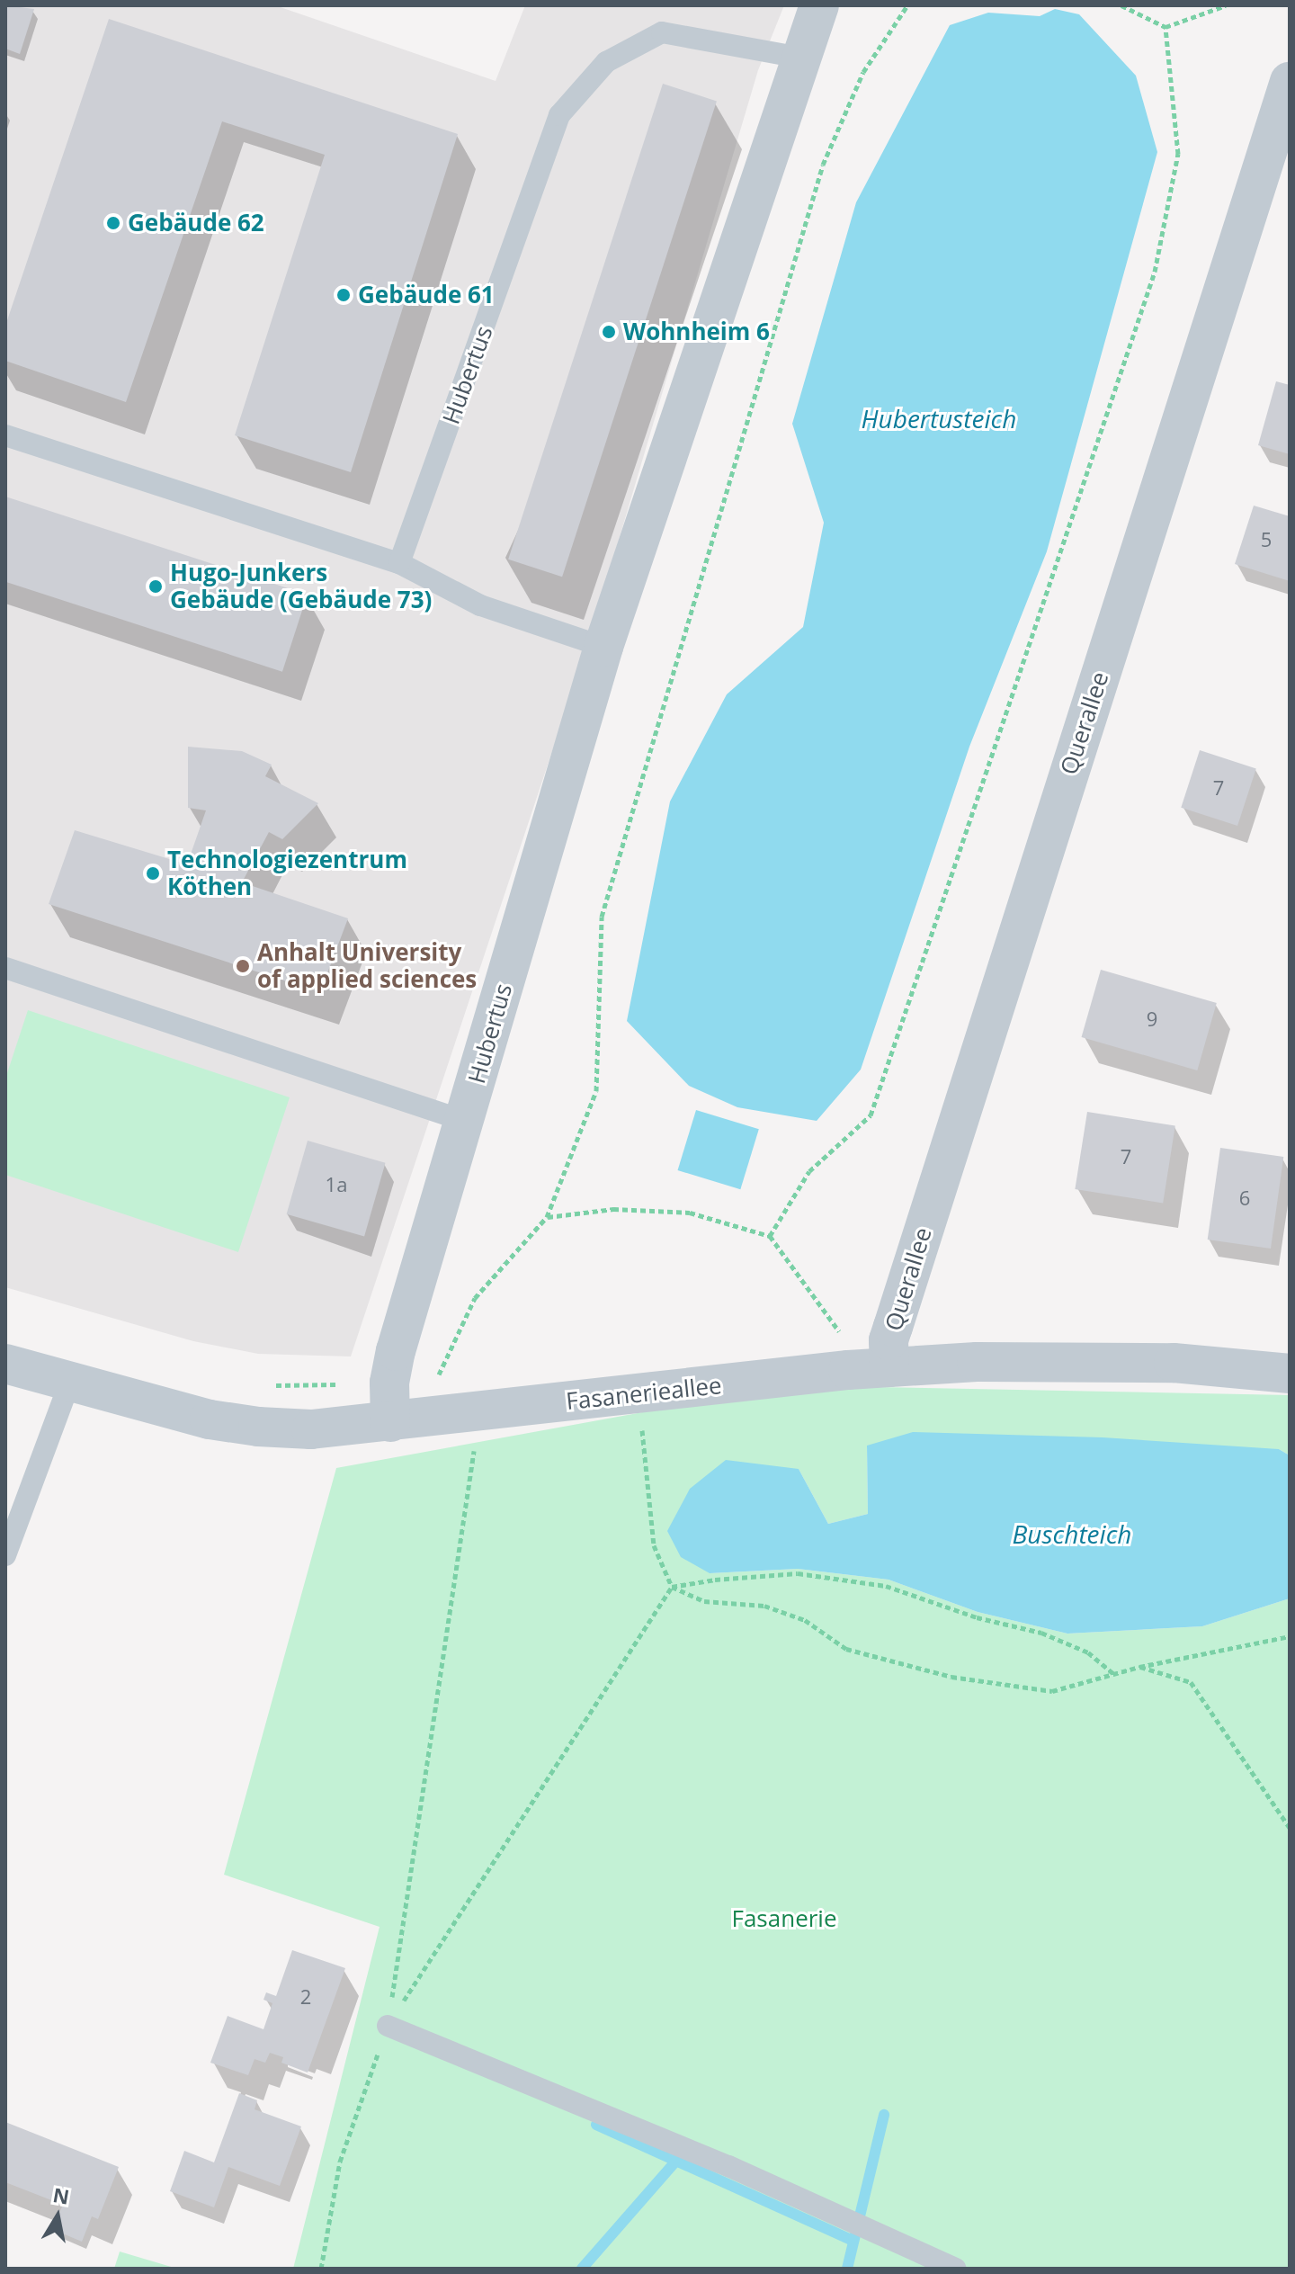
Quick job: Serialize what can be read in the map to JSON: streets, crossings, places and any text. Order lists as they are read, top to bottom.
{
  "streets": {
    "street": ["Hubertus", "Querallee", "Fasanerieallee"]
  },
  "crossings": [
    ["Hubertus", "Fasanerieallee"],
    ["Querallee", "Fasanerieallee"]
  ],
  "water": ["Hubertusteich", "Buschteich"],
  "parks": ["Fasanerie"],
  "places": [
    "Gebäude 62",
    "Gebäude 61",
    "Wohnheim 6",
    "Hugo-Junkers Gebäude (Gebäude 73)",
    "Technologiezentrum Köthen",
    "Anhalt University of applied sciences"
  ],
  "house_numbers": [
    "5",
    "7",
    "9",
    "7",
    "1a",
    "6",
    "2"
  ],
  "north": "top"
}
